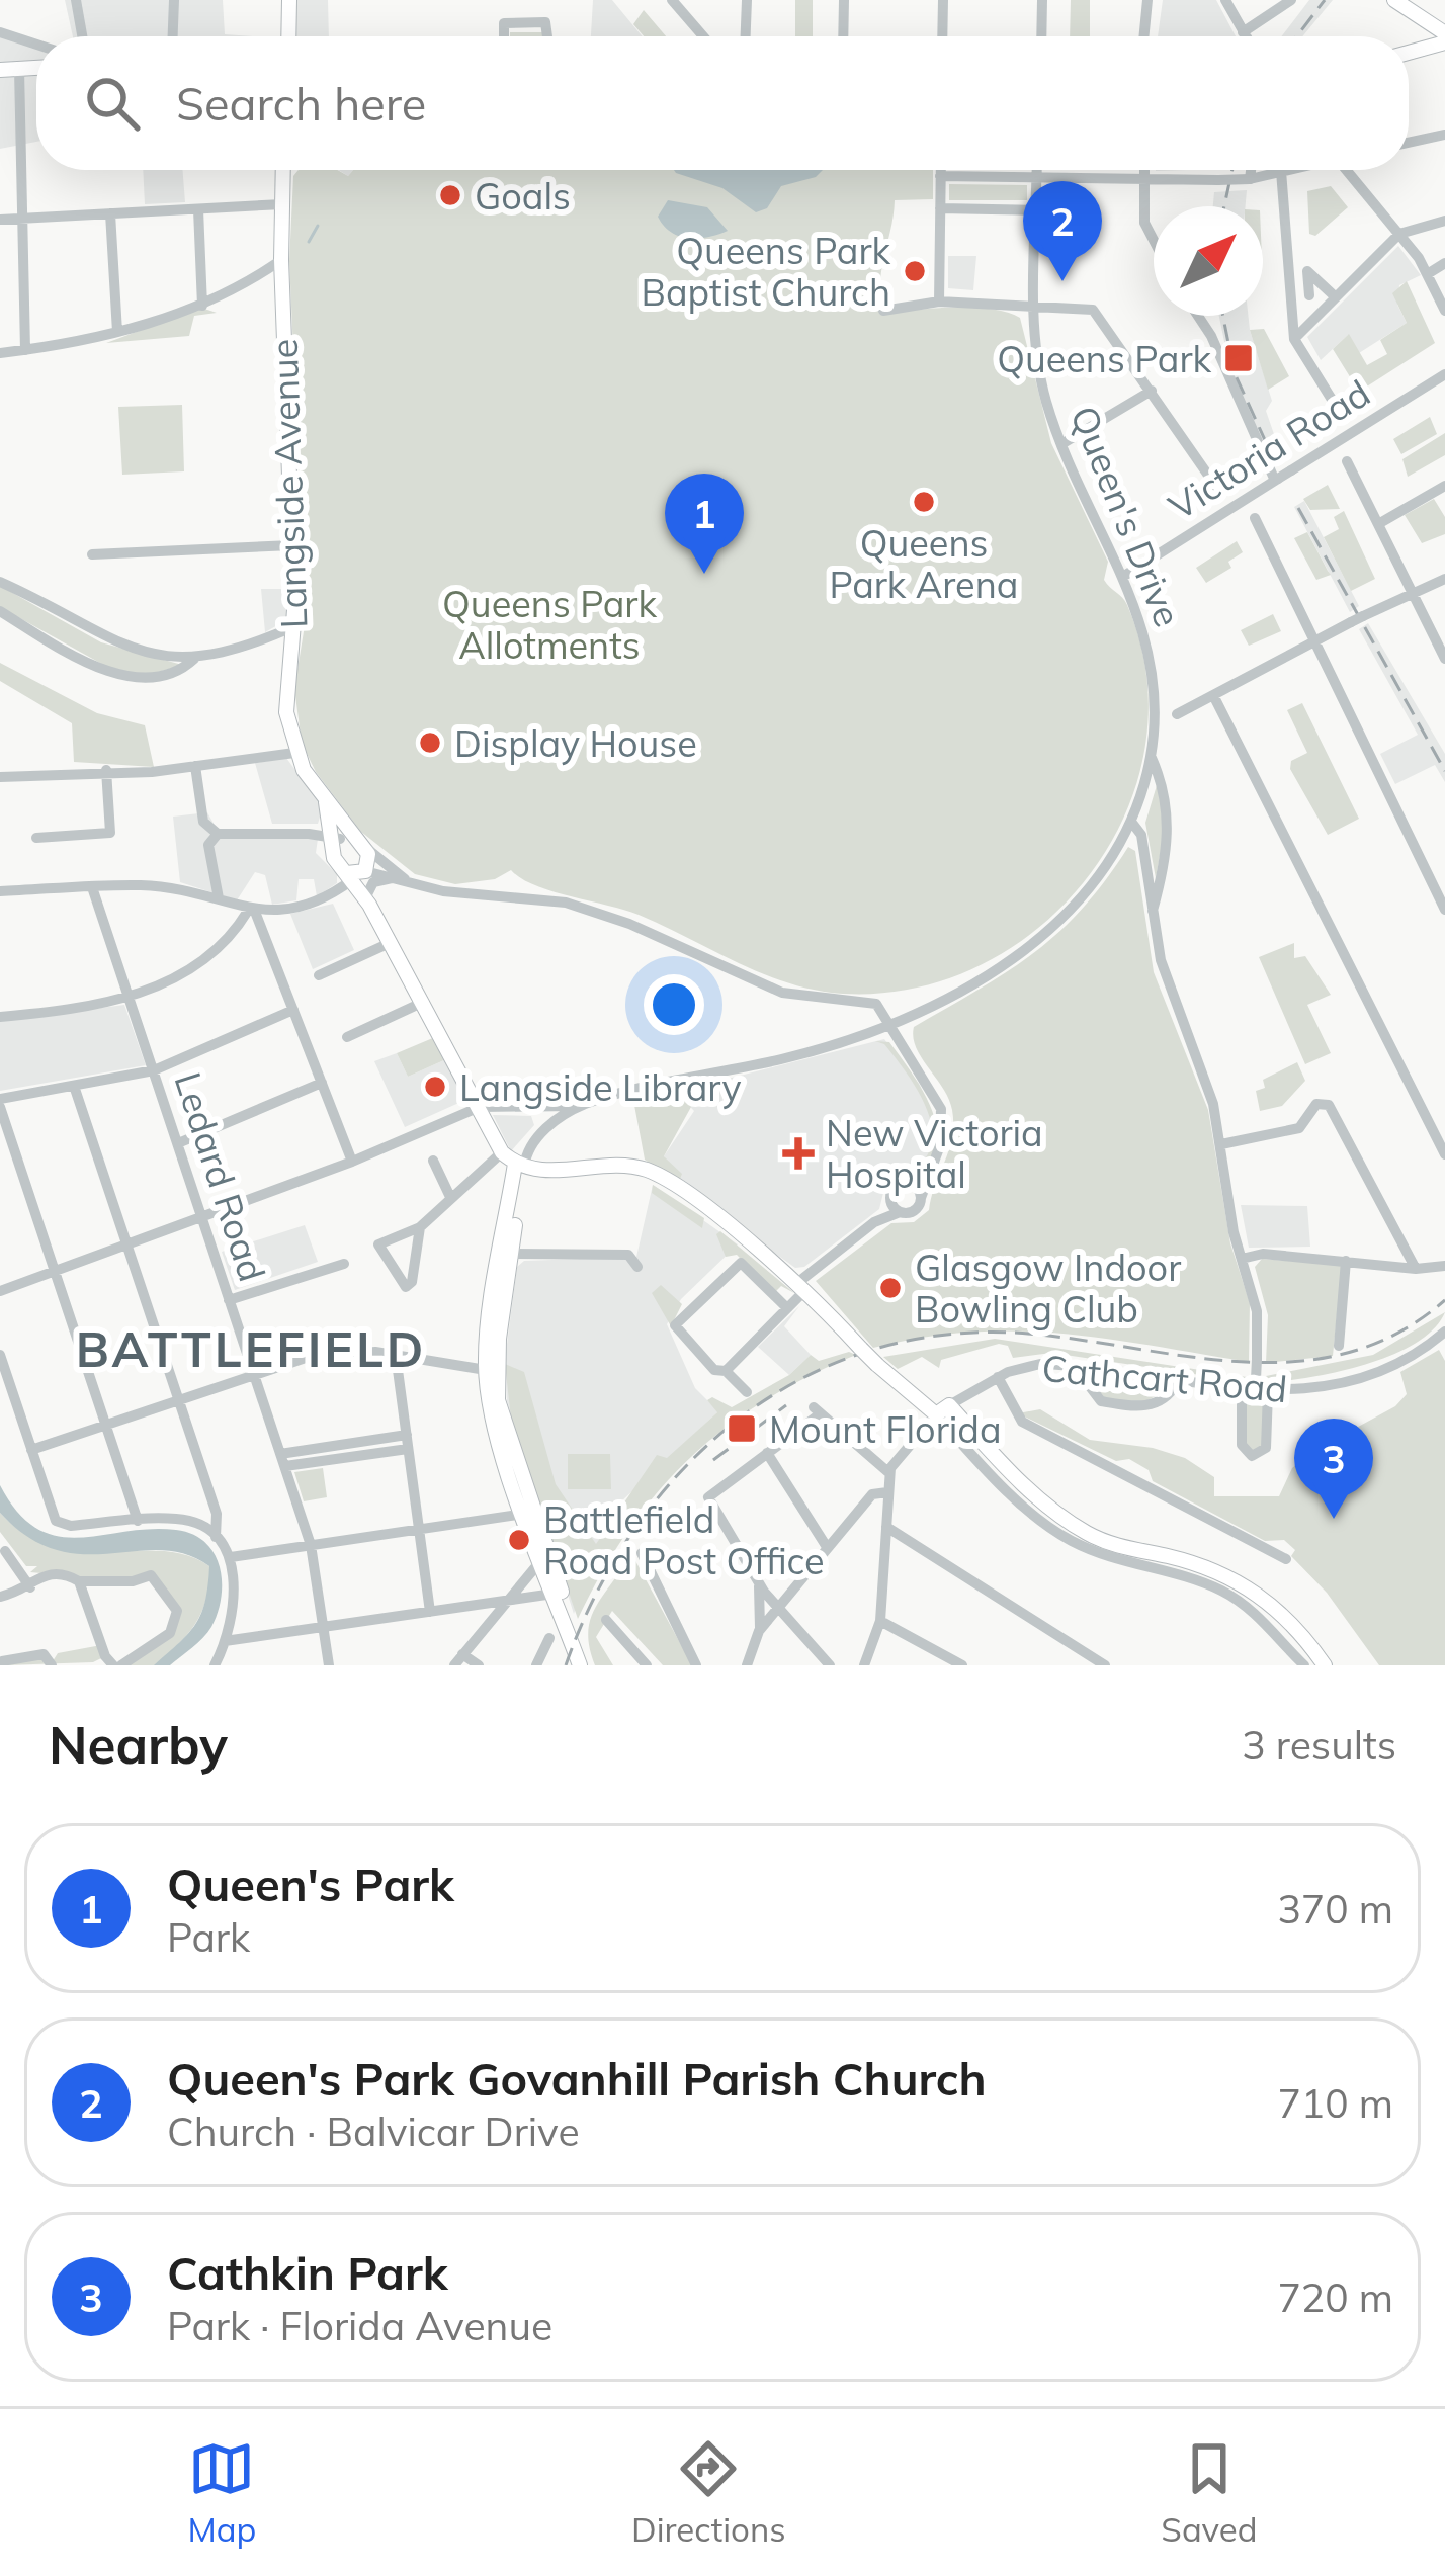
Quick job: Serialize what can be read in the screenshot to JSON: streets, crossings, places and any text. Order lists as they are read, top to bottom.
{
  "streets": {
    "main road": ["Langside Avenue"],
    "street": [
      "Victoria Road",
      "Queen's Drive",
      "Ledard Road",
      "Cathcart Road"
    ]
  },
  "crossings": [
    ["Victoria Road", "Queen's Drive"]
  ],
  "districts": ["BATTLEFIELD"],
  "parks": ["Queens Park Allotments"],
  "places": {
    "other": [
      "Goals",
      "Queens Park Baptist Church",
      "Queens Park Arena",
      "Display House",
      "Langside Library",
      "Glasgow Indoor Bowling Club",
      "Battlefield Road Post Office"
    ],
    "transit": ["Queens Park", "Mount Florida"],
    "health": ["New Victoria Hospital"]
  },
  "north": "top right",
  "page": {
    "search": "Search here",
    "pins": ["2", "1", "3"],
    "heading": ["Nearby", "3 results"],
    "list": [
      {
        "mark": "1",
        "name": "Queen's Park",
        "note": "Park",
        "value": "370 m"
      },
      {
        "mark": "2",
        "name": "Queen's Park Govanhill Parish Church",
        "note": "Church · Balvicar Drive",
        "value": "710 m"
      },
      {
        "mark": "3",
        "name": "Cathkin Park",
        "note": "Park · Florida Avenue",
        "value": "720 m"
      }
    ],
    "nav": ["Map", "Directions", "Saved"]
  }
}
